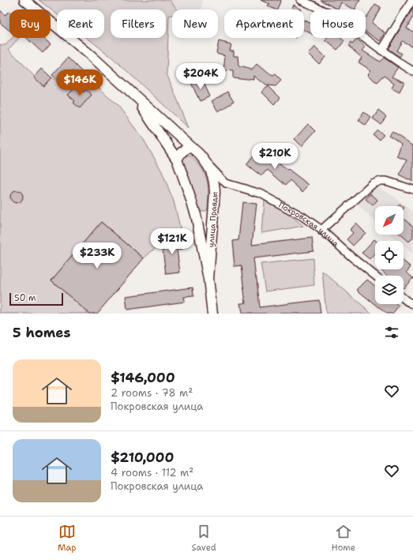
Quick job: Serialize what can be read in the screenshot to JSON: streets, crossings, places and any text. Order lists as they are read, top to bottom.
{
  "streets": {
    "main road": ["улица Правды"],
    "street": ["Покровская улица"]
  },
  "scale_bar": "50 m",
  "north": "bottom left",
  "page": {
    "chip": [
      "Buy",
      "Rent",
      "Filters",
      "New",
      "Apartment",
      "House"
    ],
    "price": [
      "$204K",
      "$146K",
      "$210K",
      "$121K",
      "$233K"
    ],
    "scale": "50 m",
    "heading": "5 homes",
    "list": [
      {
        "name": "$146,000",
        "note": "2 rooms · 78 m² · Покровская улица"
      },
      {
        "name": "$210,000",
        "note": "4 rooms · 112 m² · Покровская улица"
      }
    ],
    "tabs": ["Map", "Saved", "Home"]
  }
}
